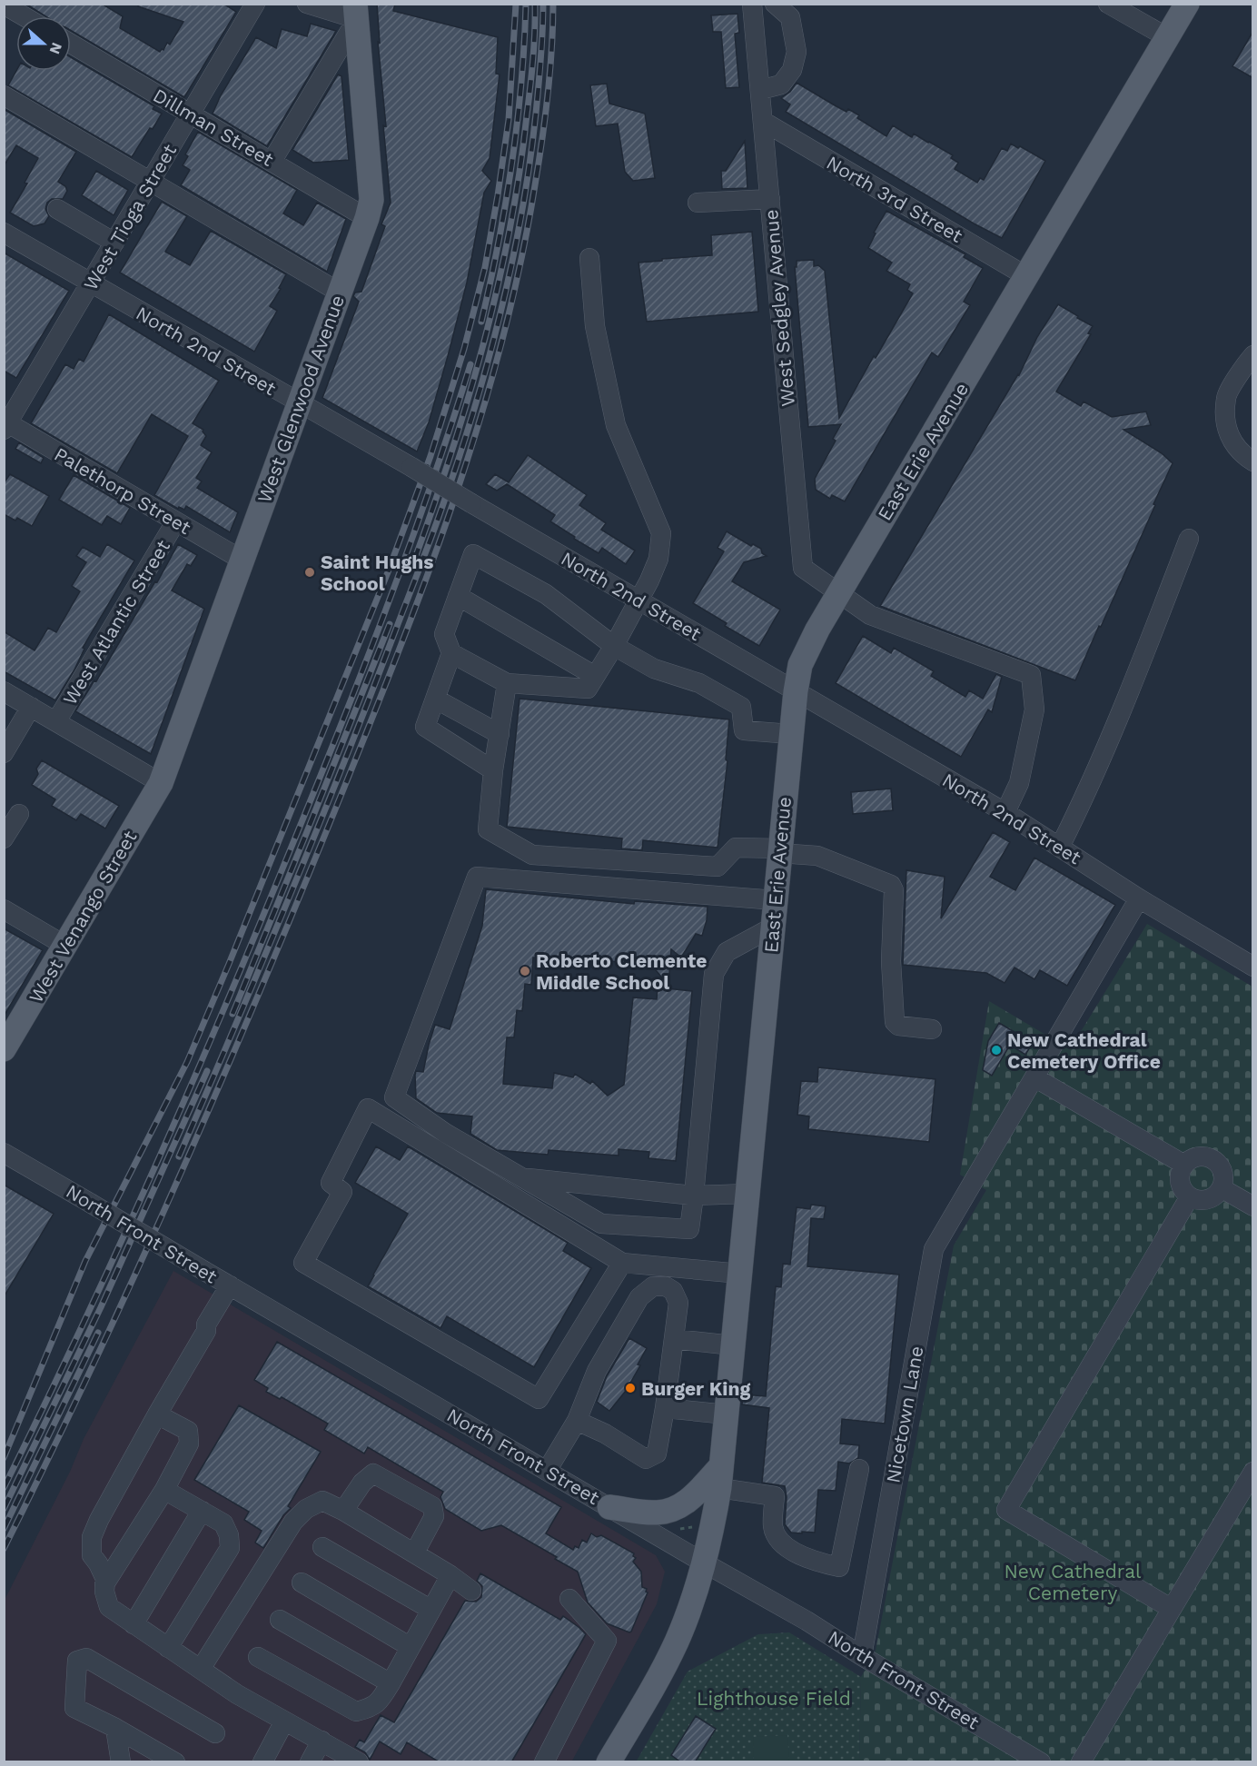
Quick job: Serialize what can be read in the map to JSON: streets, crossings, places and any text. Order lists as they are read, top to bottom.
{
  "streets": {
    "main road": ["West Glenwood Avenue", "East Erie Avenue", "West Venango Street"],
    "street": [
      "Dillman Street",
      "North 3rd Street",
      "West Tioga Street",
      "West Sedgley Avenue",
      "North 2nd Street",
      "Palethorp Street",
      "West Atlantic Street",
      "North Front Street",
      "Nicetown Lane"
    ]
  },
  "crossings": [
    ["Dillman Street", "West Tioga Street"],
    ["Dillman Street", "West Glenwood Avenue"],
    ["North 3rd Street", "West Sedgley Avenue"],
    ["North 3rd Street", "East Erie Avenue"],
    ["West Tioga Street", "North 2nd Street"],
    ["West Tioga Street", "Palethorp Street"],
    ["West Sedgley Avenue", "North 2nd Street"],
    ["West Sedgley Avenue", "East Erie Avenue"],
    ["North 2nd Street", "West Glenwood Avenue"],
    ["North 2nd Street", "East Erie Avenue"],
    ["North 2nd Street", "Nicetown Lane"],
    ["West Glenwood Avenue", "Palethorp Street"],
    ["West Glenwood Avenue", "West Venango Street"],
    ["East Erie Avenue", "North Front Street"],
    ["Palethorp Street", "West Atlantic Street"],
    ["North Front Street", "Nicetown Lane"]
  ],
  "parks": ["New Cathedral Cemetery", "Lighthouse Field"],
  "places": [
    "Saint Hughs School",
    "Roberto Clemente Middle School",
    "New Cathedral Cemetery Office",
    "Burger King"
  ],
  "north": "right"
}
